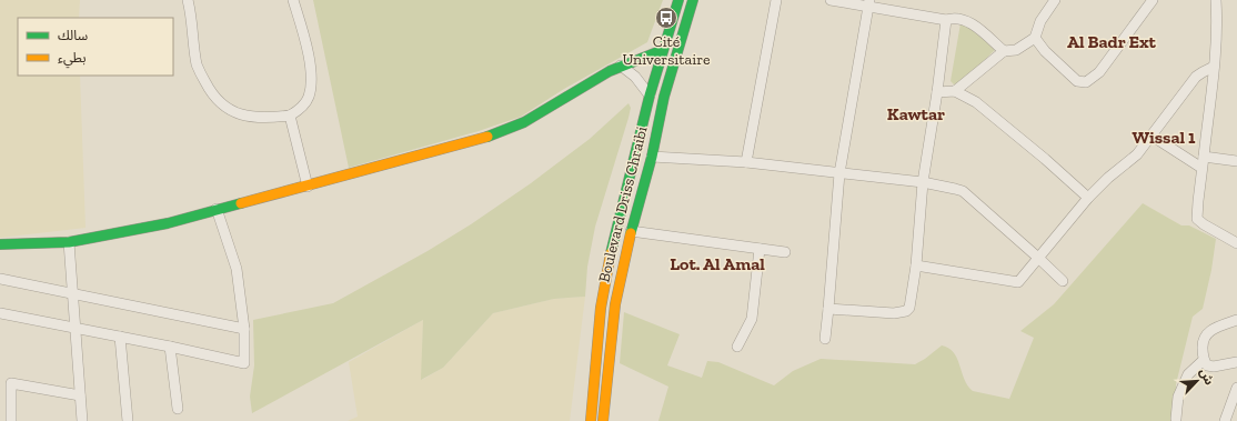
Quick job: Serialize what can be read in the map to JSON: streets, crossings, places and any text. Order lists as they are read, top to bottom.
{
  "streets": {
    "main road": ["Boulevard Driss Chraibi"]
  },
  "districts": [
    "Al Badr Ext",
    "Kawtar",
    "Wissal 1",
    "Lot. Al Amal"
  ],
  "places": {
    "bus stop": ["Cité Universitaire"]
  },
  "legend": ["سالك", "بطيء"],
  "north": "top right"
}
